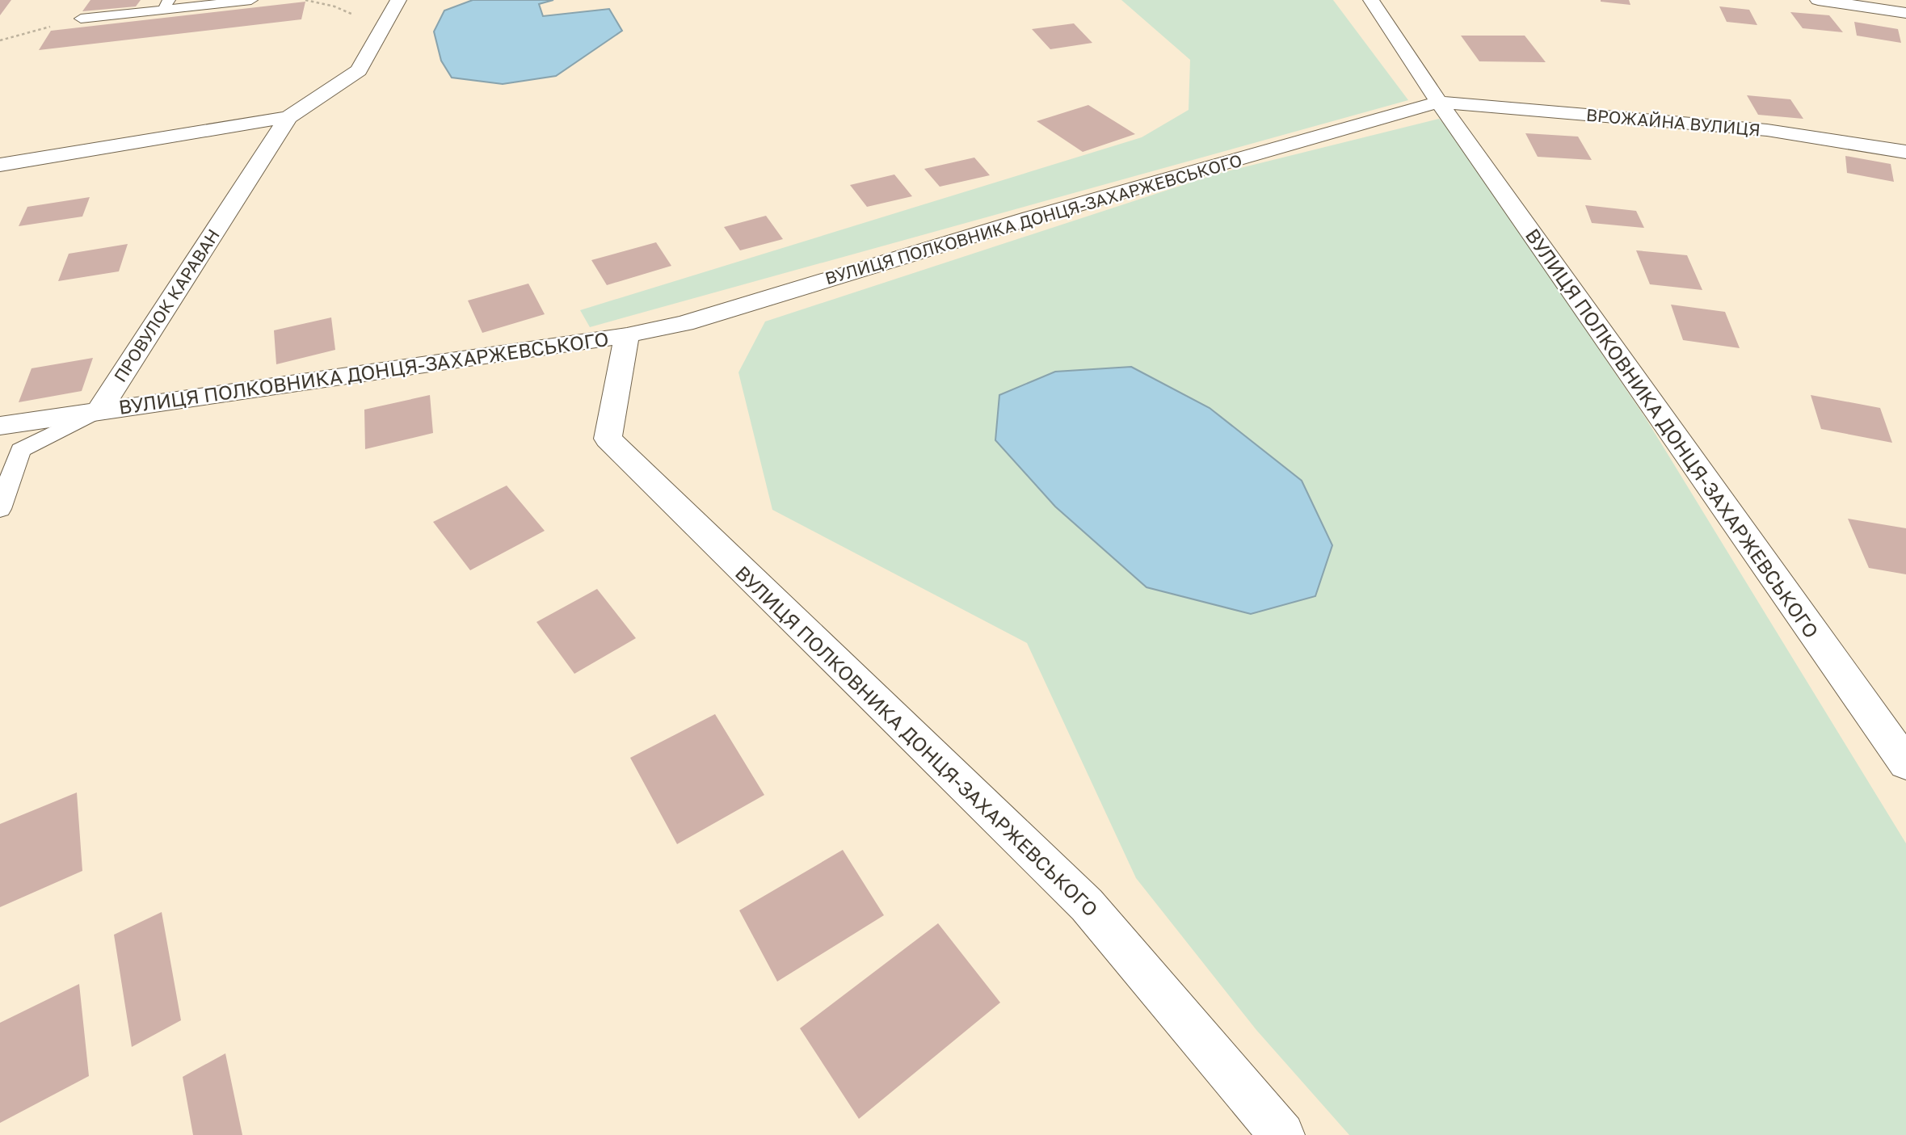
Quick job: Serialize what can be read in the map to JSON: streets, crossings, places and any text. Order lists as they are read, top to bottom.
{
  "streets": {
    "street": ["ВРОЖАЙНА ВУЛИЦЯ", "ВУЛИЦЯ ПОЛКОВНИКА ДОНЦЯ-ЗАХАРЖЕВСЬКОГО", "ПРОВУЛОК КАРАВАН"]
  },
  "crossings": [
    ["ВРОЖАЙНА ВУЛИЦЯ", "ВУЛИЦЯ ПОЛКОВНИКА ДОНЦЯ-ЗАХАРЖЕВСЬКОГО"],
    ["ВУЛИЦЯ ПОЛКОВНИКА ДОНЦЯ-ЗАХАРЖЕВСЬКОГО", "ПРОВУЛОК КАРАВАН"]
  ]
}
